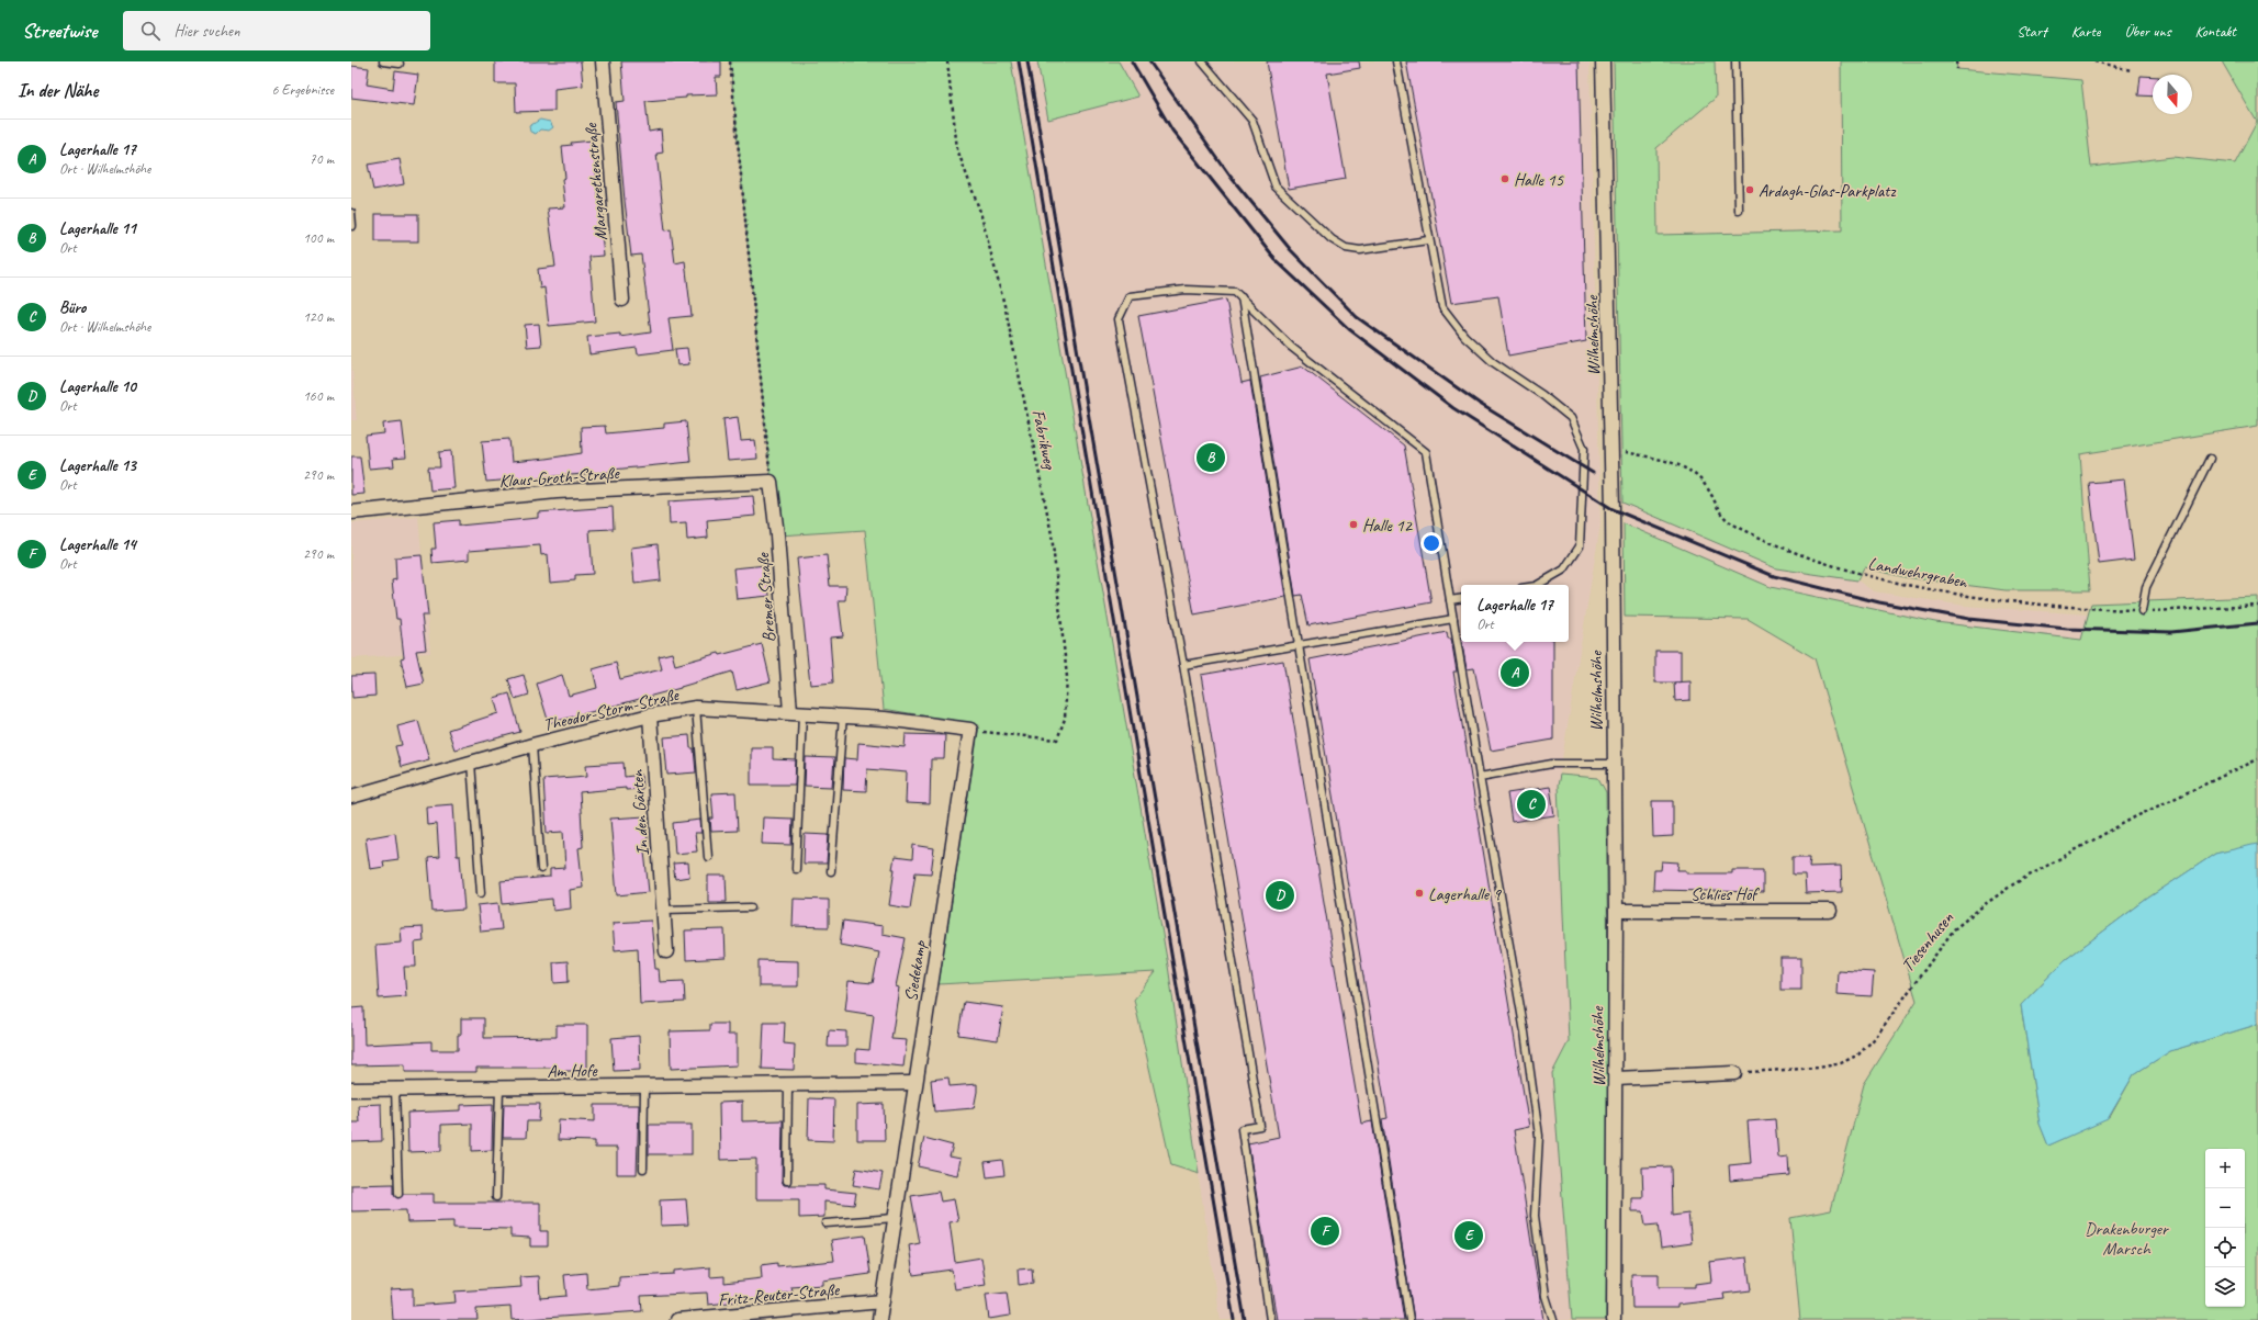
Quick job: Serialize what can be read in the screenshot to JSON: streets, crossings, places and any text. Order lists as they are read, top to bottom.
{
  "streets": {
    "street": [
      "Margarethenstraße",
      "Wilhelmshöhe",
      "Klaus-Groth-Straße",
      "Bremer Straße",
      "Theodor-Storm-Straße",
      "In den Gärten",
      "Schlies Hof",
      "Siedekamp",
      "Am Hofe",
      "Fritz-Reuter-Straße"
    ],
    "path": ["Fabrikweg", "Landwehrgraben", "Tiesenhusen"]
  },
  "crossings": [
    ["Wilhelmshöhe", "Landwehrgraben"],
    ["Wilhelmshöhe", "Schlies Hof"],
    ["Fabrikweg", "Theodor-Storm-Straße"],
    ["Fabrikweg", "Siedekamp"],
    ["Klaus-Groth-Straße", "Bremer Straße"],
    ["Bremer Straße", "Theodor-Storm-Straße"],
    ["Theodor-Storm-Straße", "In den Gärten"],
    ["Theodor-Storm-Straße", "Siedekamp"],
    ["Siedekamp", "Am Hofe"],
    ["Siedekamp", "Fritz-Reuter-Straße"]
  ],
  "parks": ["Drakenburger Marsch"],
  "places": [
    "Halle 15",
    "Ardagh-Glas-Parkplatz",
    "Halle 12",
    "Lagerhalle 9"
  ],
  "north": "bottom",
  "page": {
    "header": "Streetwise",
    "search": "Hier suchen",
    "nav": [
      "Start",
      "Karte",
      "Über uns",
      "Kontakt"
    ],
    "heading": ["In der Nähe", "6 Ergebnisse"],
    "list": [
      {
        "mark": "A",
        "name": "Lagerhalle 17",
        "note": "Ort · Wilhelmshöhe",
        "value": "70 m"
      },
      {
        "mark": "B",
        "name": "Lagerhalle 11",
        "note": "Ort",
        "value": "100 m"
      },
      {
        "mark": "C",
        "name": "Büro",
        "note": "Ort · Wilhelmshöhe",
        "value": "120 m"
      },
      {
        "mark": "D",
        "name": "Lagerhalle 10",
        "note": "Ort",
        "value": "160 m"
      },
      {
        "mark": "E",
        "name": "Lagerhalle 13",
        "note": "Ort",
        "value": "290 m"
      },
      {
        "mark": "F",
        "name": "Lagerhalle 14",
        "note": "Ort",
        "value": "290 m"
      }
    ],
    "pins": [
      "B",
      "A",
      "C",
      "D",
      "F",
      "E"
    ],
    "popup": ["Lagerhalle 17", "Ort"],
    "map_buttons": ["+", "−"]
  }
}
